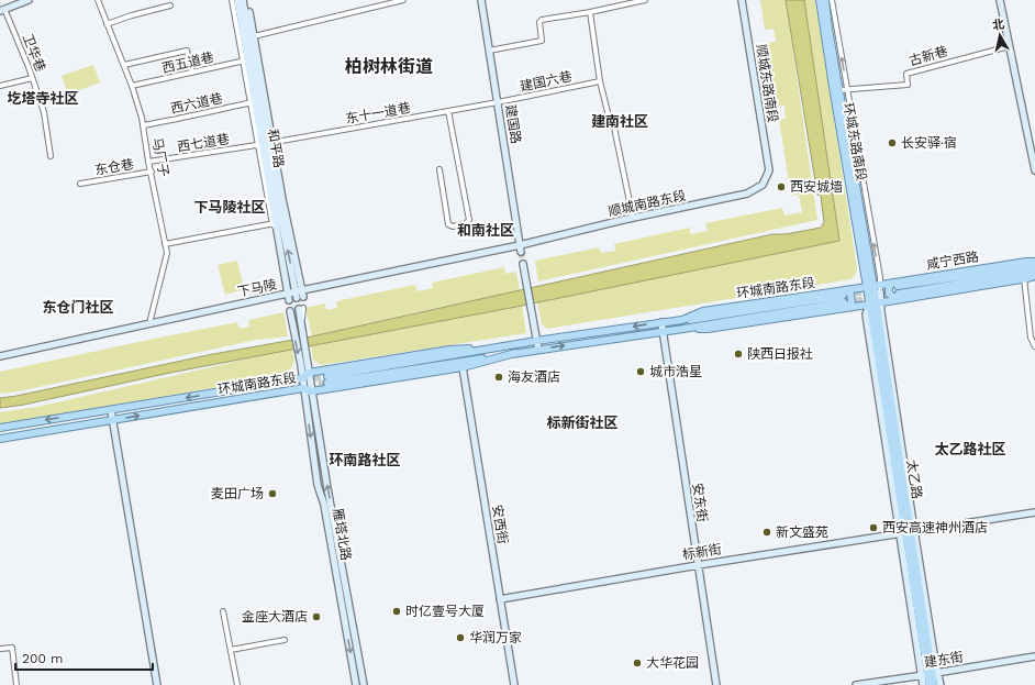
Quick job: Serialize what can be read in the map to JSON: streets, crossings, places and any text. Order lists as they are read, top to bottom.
{
  "streets": {
    "main road": [
      "环城东路南段",
      "咸宁西路",
      "环城南路东段",
      "太乙路"
    ],
    "street": [
      "卫华巷",
      "古新巷",
      "西五道巷",
      "建国六巷",
      "顺城东路南段",
      "西六道巷",
      "东十一道巷",
      "建国路",
      "西七道巷",
      "和平路",
      "马厂子",
      "东仓巷",
      "顺城南路东段",
      "下马陵",
      "安东街",
      "安西街",
      "雁塔北路",
      "标新街",
      "建东街"
    ]
  },
  "crossings": [
    ["古新巷", "环城东路南段"],
    ["西五道巷", "和平路"],
    ["西五道巷", "马厂子"],
    ["建国六巷", "东十一道巷"],
    ["建国六巷", "建国路"],
    ["顺城东路南段", "顺城南路东段"],
    ["西六道巷", "和平路"],
    ["西六道巷", "马厂子"],
    ["东十一道巷", "建国路"],
    ["东十一道巷", "西七道巷"],
    ["东十一道巷", "和平路"],
    ["建国路", "顺城南路东段"],
    ["建国路", "下马陵"],
    ["环城东路南段", "咸宁西路"],
    ["环城东路南段", "环城南路东段"],
    ["环城东路南段", "太乙路"],
    ["西七道巷", "和平路"],
    ["西七道巷", "马厂子"],
    ["和平路", "下马陵"],
    ["马厂子", "东仓巷"],
    ["马厂子", "下马陵"],
    ["顺城南路东段", "下马陵"],
    ["咸宁西路", "环城南路东段"],
    ["咸宁西路", "太乙路"],
    ["环城南路东段", "太乙路"],
    ["环城南路东段", "安东街"],
    ["环城南路东段", "安西街"],
    ["环城南路东段", "雁塔北路"],
    ["太乙路", "标新街"],
    ["太乙路", "建东街"],
    ["安东街", "标新街"],
    ["安西街", "标新街"]
  ],
  "districts": [
    "柏树林街道",
    "圪塔寺社区",
    "建南社区",
    "下马陵社区",
    "和南社区",
    "东仓门社区",
    "标新街社区",
    "太乙路社区",
    "环南路社区"
  ],
  "places": [
    "长安驿·宿",
    "西安城墙",
    "陕西日报社",
    "城市浩星",
    "海友酒店",
    "麦田广场",
    "西安高速神州酒店",
    "新文盛苑",
    "时亿壹号大厦",
    "金座大酒店",
    "华润万家",
    "大华花园"
  ],
  "scale_bar": "200 m",
  "north": "top"
}
